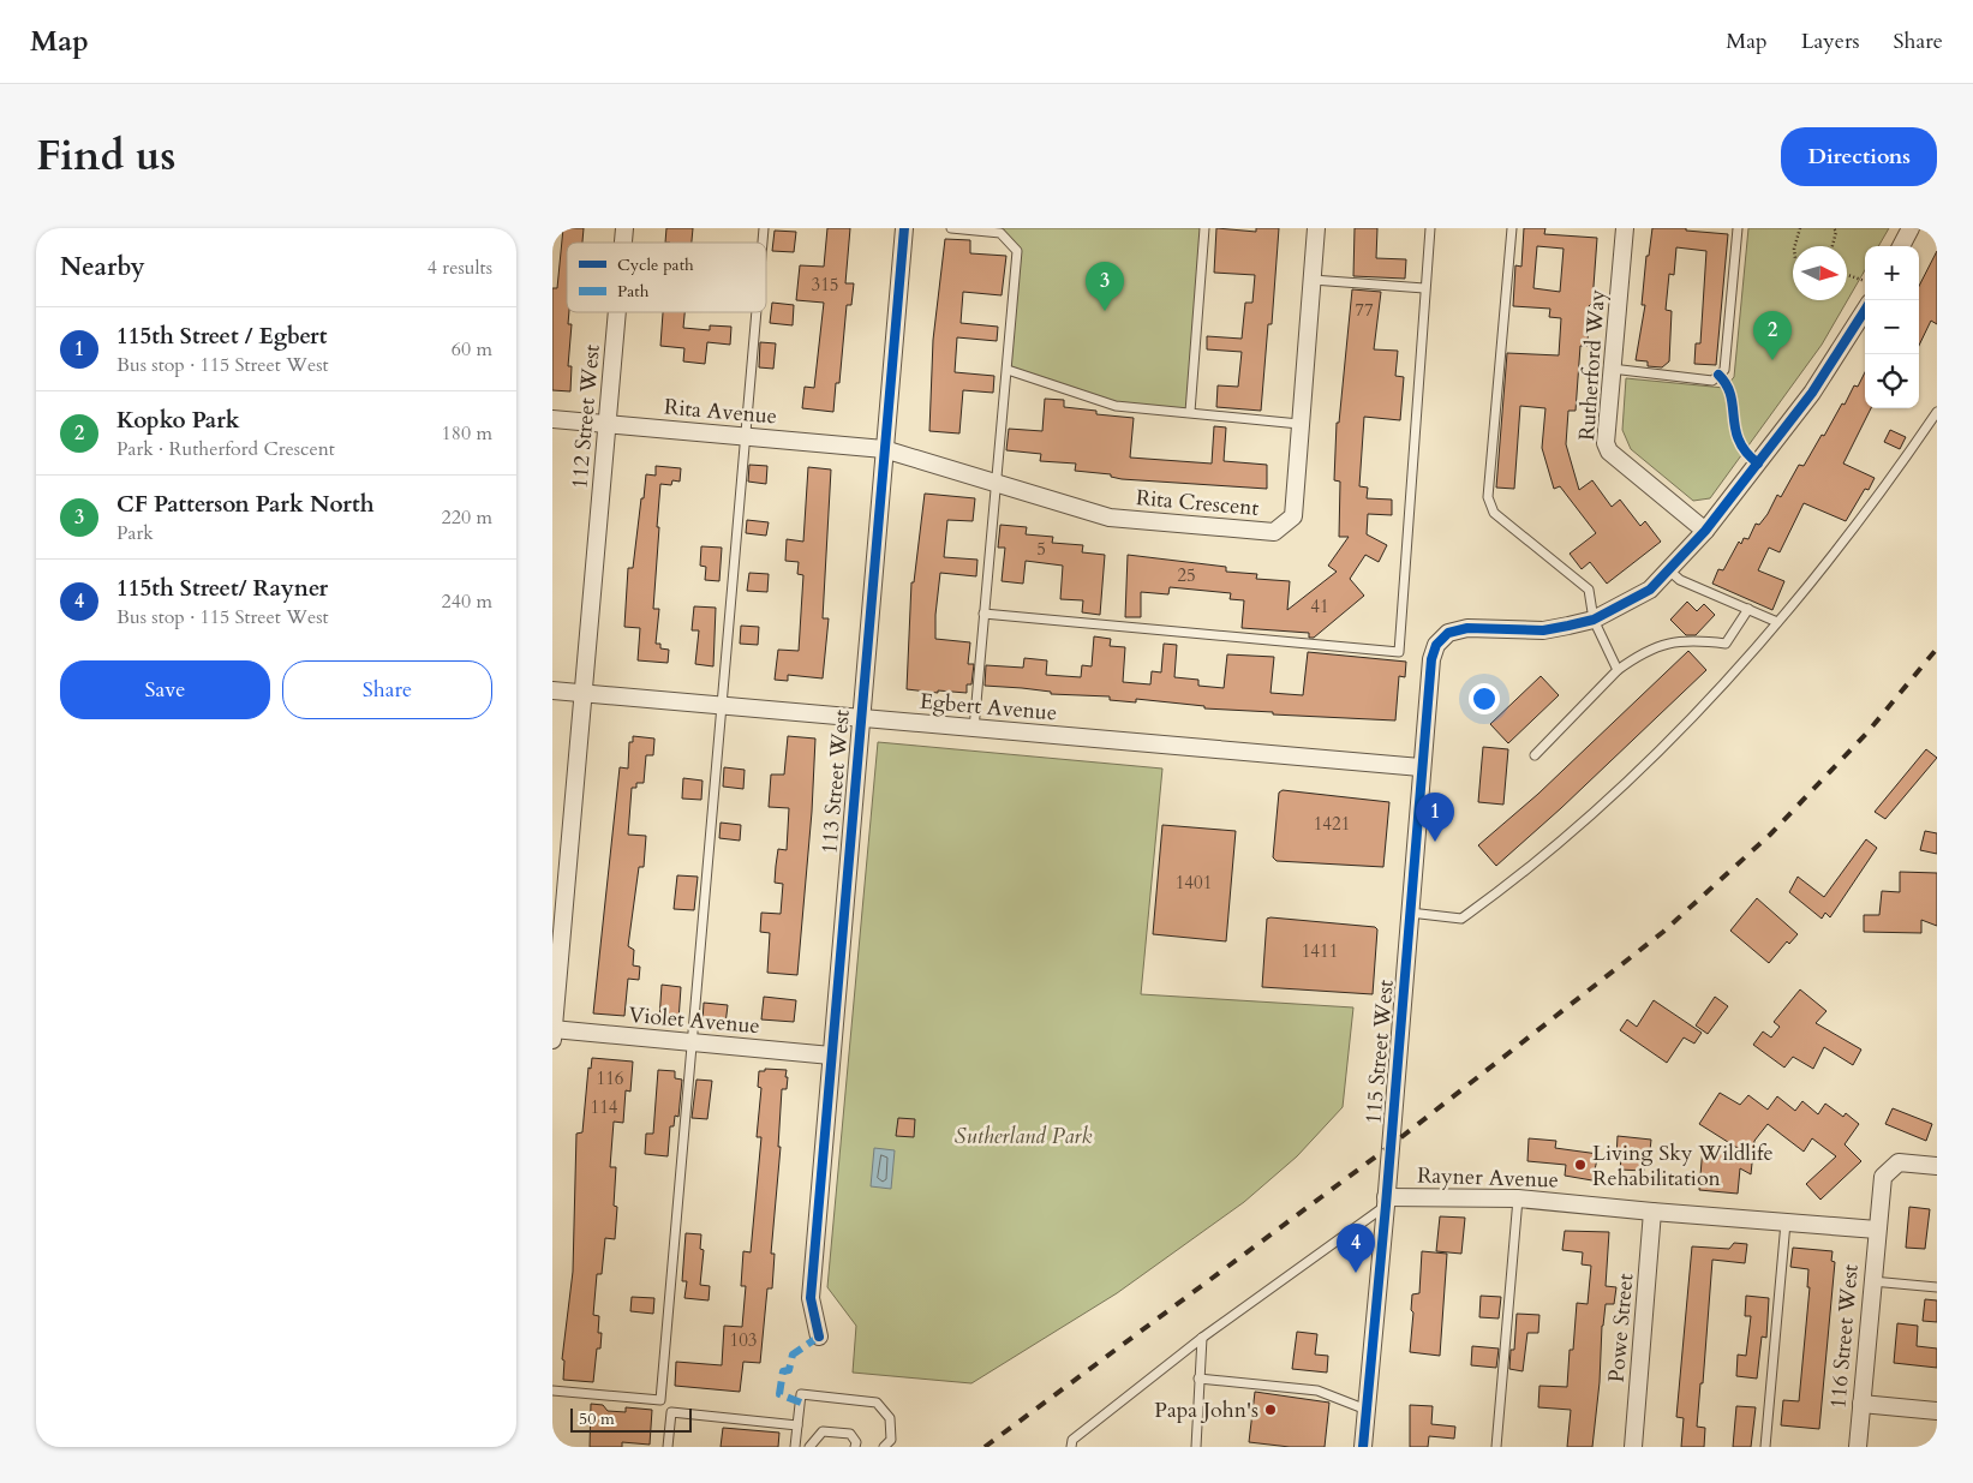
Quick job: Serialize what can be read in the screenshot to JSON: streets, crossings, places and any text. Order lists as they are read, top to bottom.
{
  "streets": {
    "street": [
      "Rutherford Way",
      "Rita Avenue",
      "112 Street West",
      "Rita Crescent",
      "Egbert Avenue",
      "113 Street West",
      "Violet Avenue",
      "115 Street West",
      "Rayner Avenue",
      "Powe Street",
      "116 Street West"
    ]
  },
  "crossings": [
    ["Rita Avenue", "112 Street West"],
    ["Rita Avenue", "Rita Crescent"],
    ["Rita Avenue", "113 Street West"],
    ["112 Street West", "Egbert Avenue"],
    ["112 Street West", "Violet Avenue"],
    ["Rita Crescent", "113 Street West"],
    ["Egbert Avenue", "113 Street West"],
    ["Egbert Avenue", "115 Street West"],
    ["113 Street West", "Violet Avenue"],
    ["115 Street West", "Rayner Avenue"],
    ["Rayner Avenue", "Powe Street"],
    ["Rayner Avenue", "116 Street West"]
  ],
  "parks": ["Sutherland Park"],
  "places": ["Living Sky Wildlife Rehabilitation", "Papa John's"],
  "house_numbers": [
    "315",
    "77",
    "5",
    "25",
    "41",
    "1421",
    "1401",
    "1411",
    "116",
    "114",
    "103"
  ],
  "legend": ["Cycle path", "Path"],
  "scale_bar": "50 m",
  "north": "right",
  "page": {
    "header": "Map",
    "nav": ["Map", "Layers", "Share"],
    "title": "Find us",
    "buttons": [
      "Directions",
      ["Save", "Share"]
    ],
    "heading": ["Nearby", "4 results"],
    "map_buttons": ["+", "−"],
    "pins": [
      "3",
      "2",
      "1",
      "4"
    ],
    "list": [
      {
        "mark": "1",
        "name": "115th Street / Egbert",
        "note": "Bus stop · 115 Street West",
        "value": "60 m"
      },
      {
        "mark": "2",
        "name": "Kopko Park",
        "note": "Park · Rutherford Crescent",
        "value": "180 m"
      },
      {
        "mark": "3",
        "name": "CF Patterson Park North",
        "note": "Park",
        "value": "220 m"
      },
      {
        "mark": "4",
        "name": "115th Street/ Rayner",
        "note": "Bus stop · 115 Street West",
        "value": "240 m"
      }
    ],
    "scale": "50 m"
  }
}
